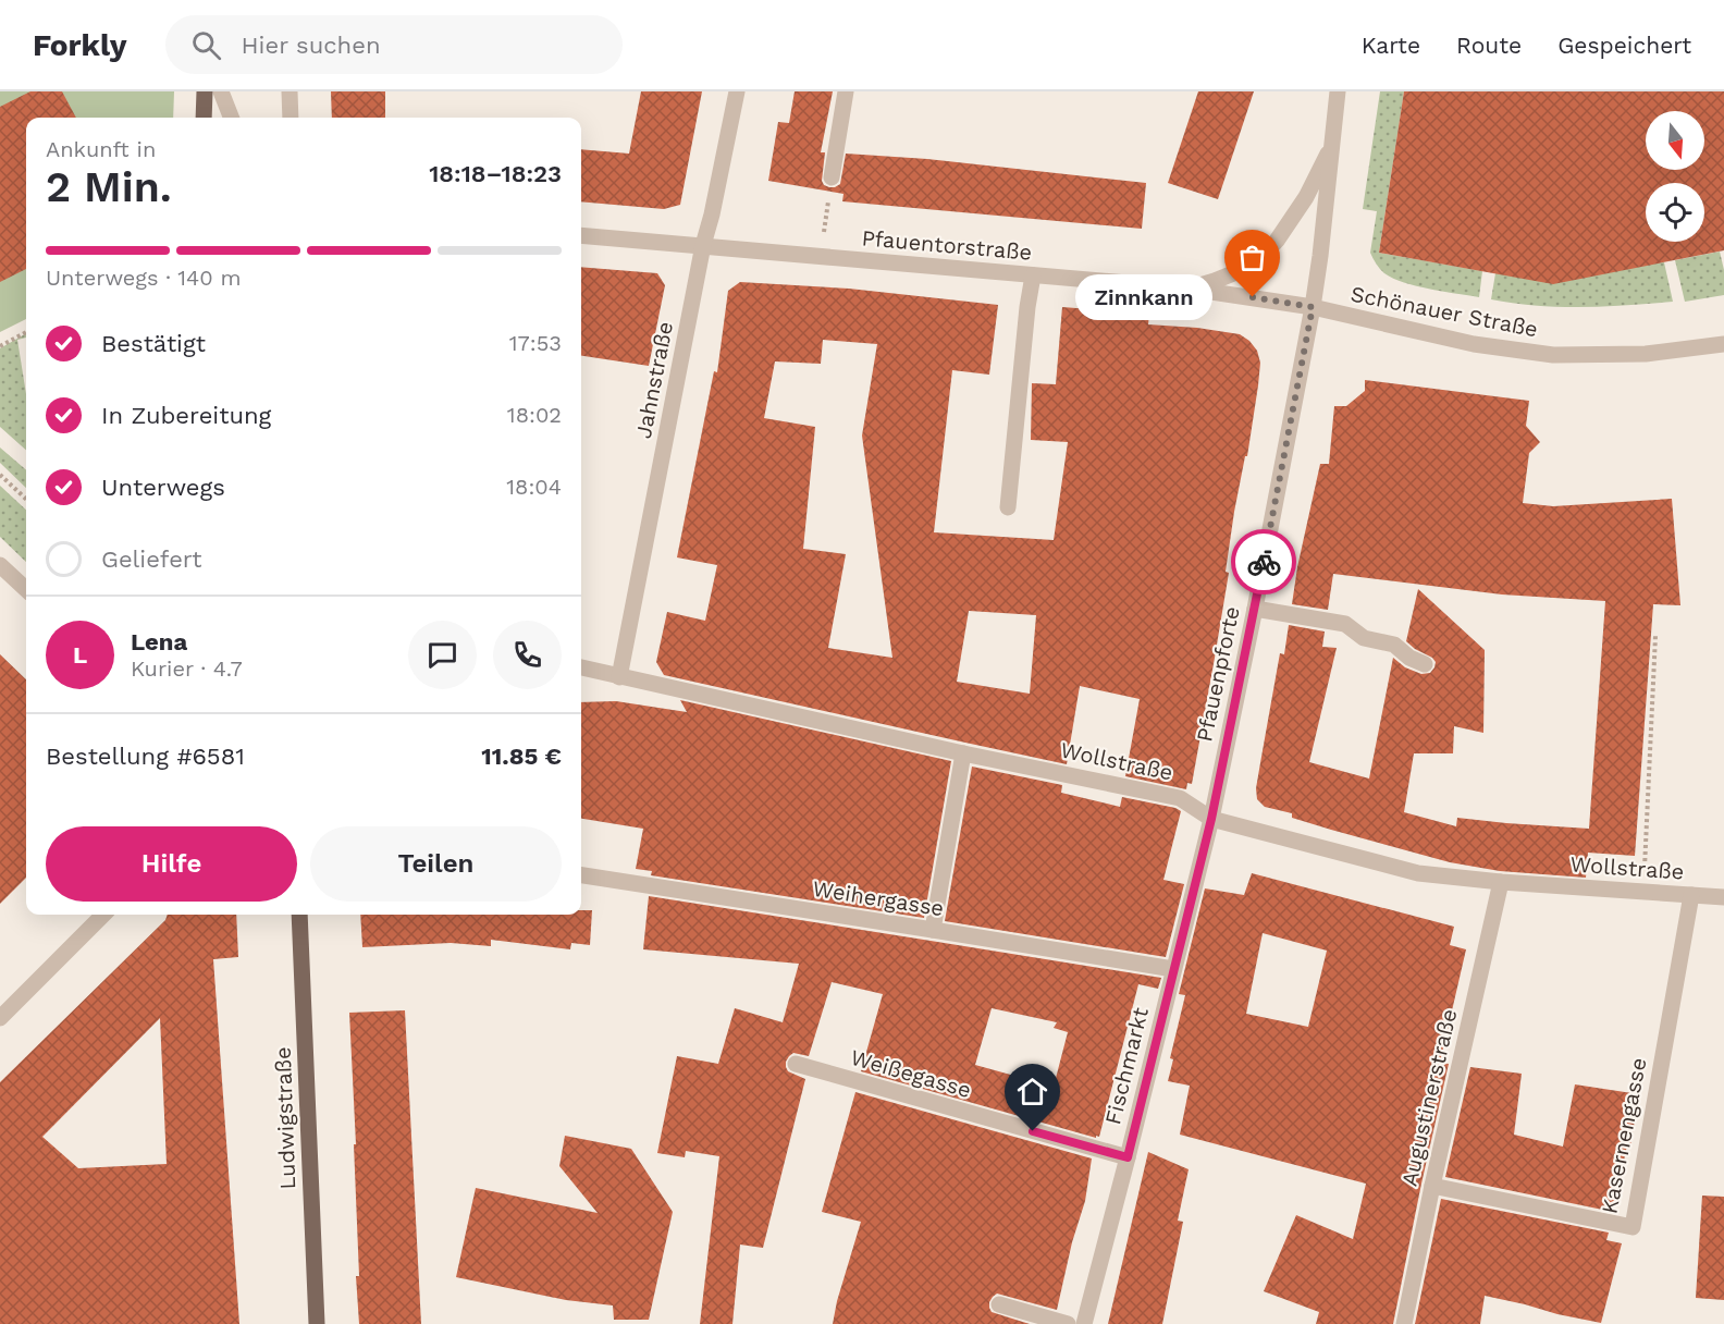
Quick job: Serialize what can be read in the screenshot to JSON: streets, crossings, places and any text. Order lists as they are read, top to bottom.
{
  "streets": {
    "main road": ["Ludwigstraße"],
    "street": [
      "Pfauentorstraße",
      "Schönauer Straße",
      "Jahnstraße",
      "Pfauenpforte",
      "Wollstraße",
      "Weihergasse",
      "Fischmarkt",
      "Weißegasse",
      "Augustinerstraße",
      "Kasernengasse"
    ]
  },
  "crossings": [
    ["Pfauentorstraße", "Schönauer Straße"],
    ["Pfauentorstraße", "Jahnstraße"],
    ["Pfauentorstraße", "Pfauenpforte"],
    ["Schönauer Straße", "Pfauenpforte"],
    ["Jahnstraße", "Wollstraße"],
    ["Pfauenpforte", "Wollstraße"],
    ["Pfauenpforte", "Fischmarkt"],
    ["Wollstraße", "Fischmarkt"],
    ["Wollstraße", "Augustinerstraße"],
    ["Wollstraße", "Kasernengasse"],
    ["Weihergasse", "Fischmarkt"],
    ["Fischmarkt", "Weißegasse"],
    ["Augustinerstraße", "Kasernengasse"]
  ],
  "places": ["Zinnkann"],
  "north": "bottom",
  "page": {
    "header": "Forkly",
    "search": "Hier suchen",
    "nav": ["Karte", "Route", "Gespeichert"],
    "heading": ["2 Min.", "Ankunft in", "18:18–18:23"],
    "panel": [
      "Lena",
      "Kurier · 4.7",
      "Bestellung #6581",
      "11.85 €"
    ],
    "bar": "Unterwegs · 140 m",
    "bubble": "Zinnkann",
    "list": [
      ["Bestätigt", "17:53"],
      ["In Zubereitung", "18:02"],
      ["Unterwegs", "18:04"],
      "Geliefert"
    ],
    "round": "L",
    "buttons": ["Hilfe", "Teilen"]
  }
}
